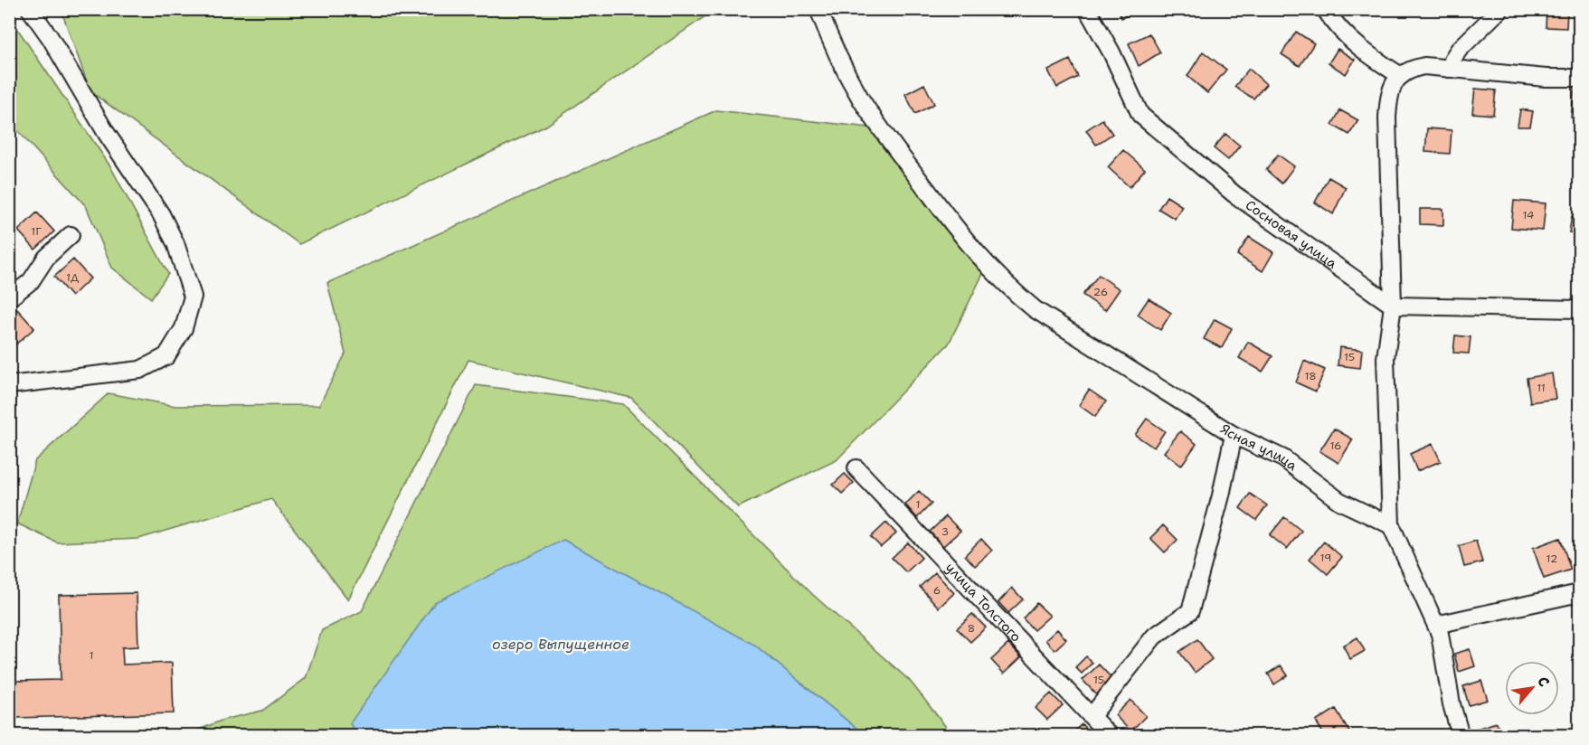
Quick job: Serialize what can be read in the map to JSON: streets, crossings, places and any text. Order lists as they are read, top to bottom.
{
  "streets": {
    "street": ["Сосновая улица", "Ясная улица", "улица Толстого"]
  },
  "water": ["озеро Выпущенное"],
  "house_numbers": [
    "14",
    "1Г",
    "1Д",
    "26",
    "15",
    "18",
    "11",
    "16",
    "1",
    "3",
    "19",
    "12",
    "6",
    "8",
    "1",
    "15"
  ],
  "north": "top right"
}
